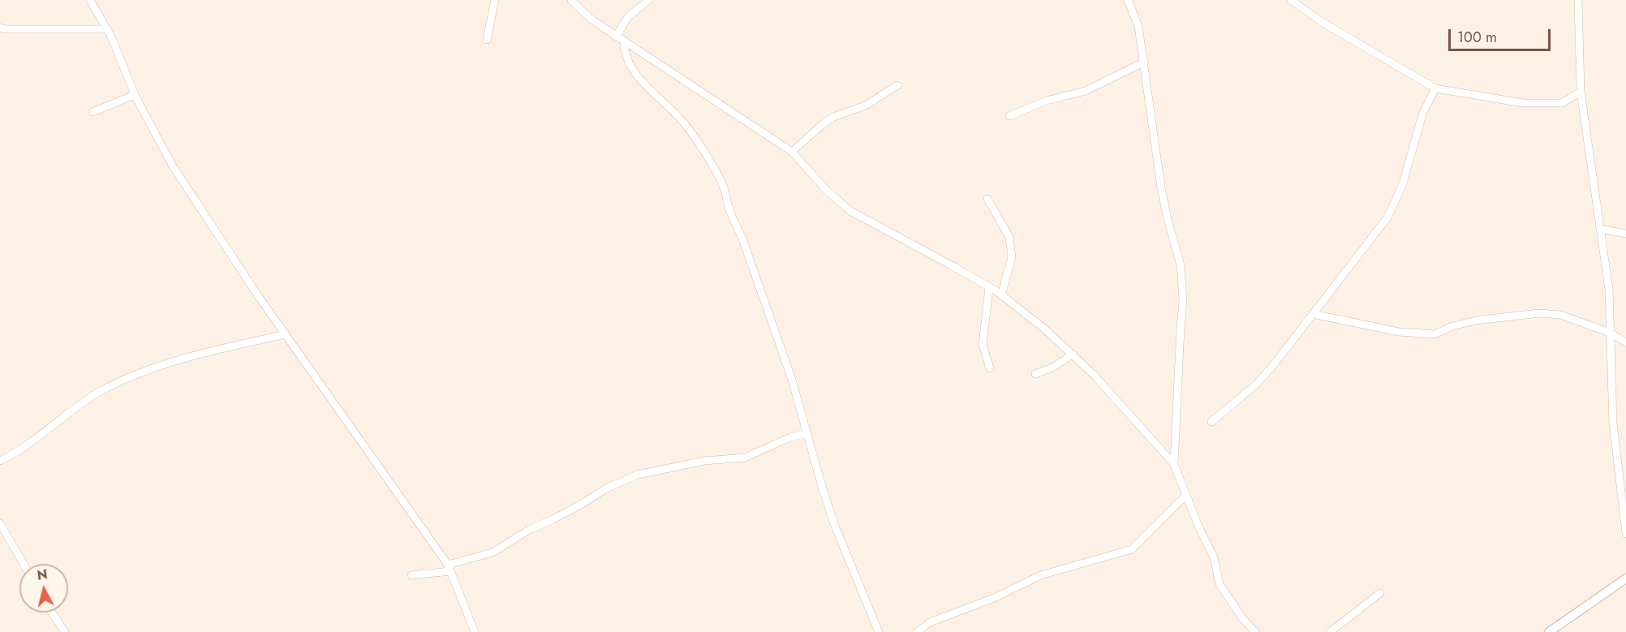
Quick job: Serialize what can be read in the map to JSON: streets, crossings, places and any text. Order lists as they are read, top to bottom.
{
  "scale_bar": "100 m",
  "north": "top"
}
